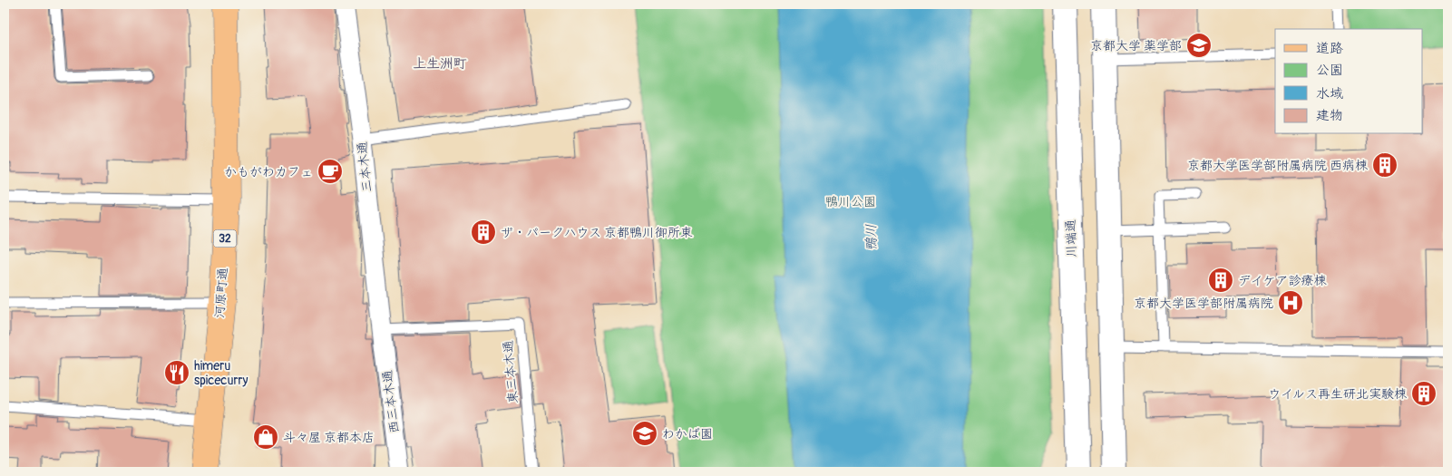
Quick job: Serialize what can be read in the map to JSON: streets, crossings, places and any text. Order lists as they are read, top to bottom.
{
  "streets": {
    "main road": ["32", "河原町通"],
    "street": ["三本木通", "川端通", "西三本木通"],
    "lane": ["東三本木通"]
  },
  "crossings": [
    ["三本木通", "東三本木通"],
    ["三本木通", "西三本木通"],
    ["東三本木通", "西三本木通"]
  ],
  "districts": ["上生洲町"],
  "water": ["鴨川"],
  "parks": ["鴨川公園"],
  "places": {
    "school or university": ["京都大学 薬学部", "わかば園"],
    "building": [
      "京都大学医学部附属病院 西病棟",
      "ザ・パークハウス 京都鴨川御所東",
      "デイケア診療棟",
      "ウイルス再生研北実験棟"
    ],
    "cafe": ["かもがわカフェ"],
    "hospital": ["京都大学医学部附属病院"],
    "restaurant": ["himeru spicecurry"],
    "shop": ["斗々屋 京都本店"]
  },
  "legend": [
    "道路",
    "公園",
    "水域",
    "建物"
  ]
}
